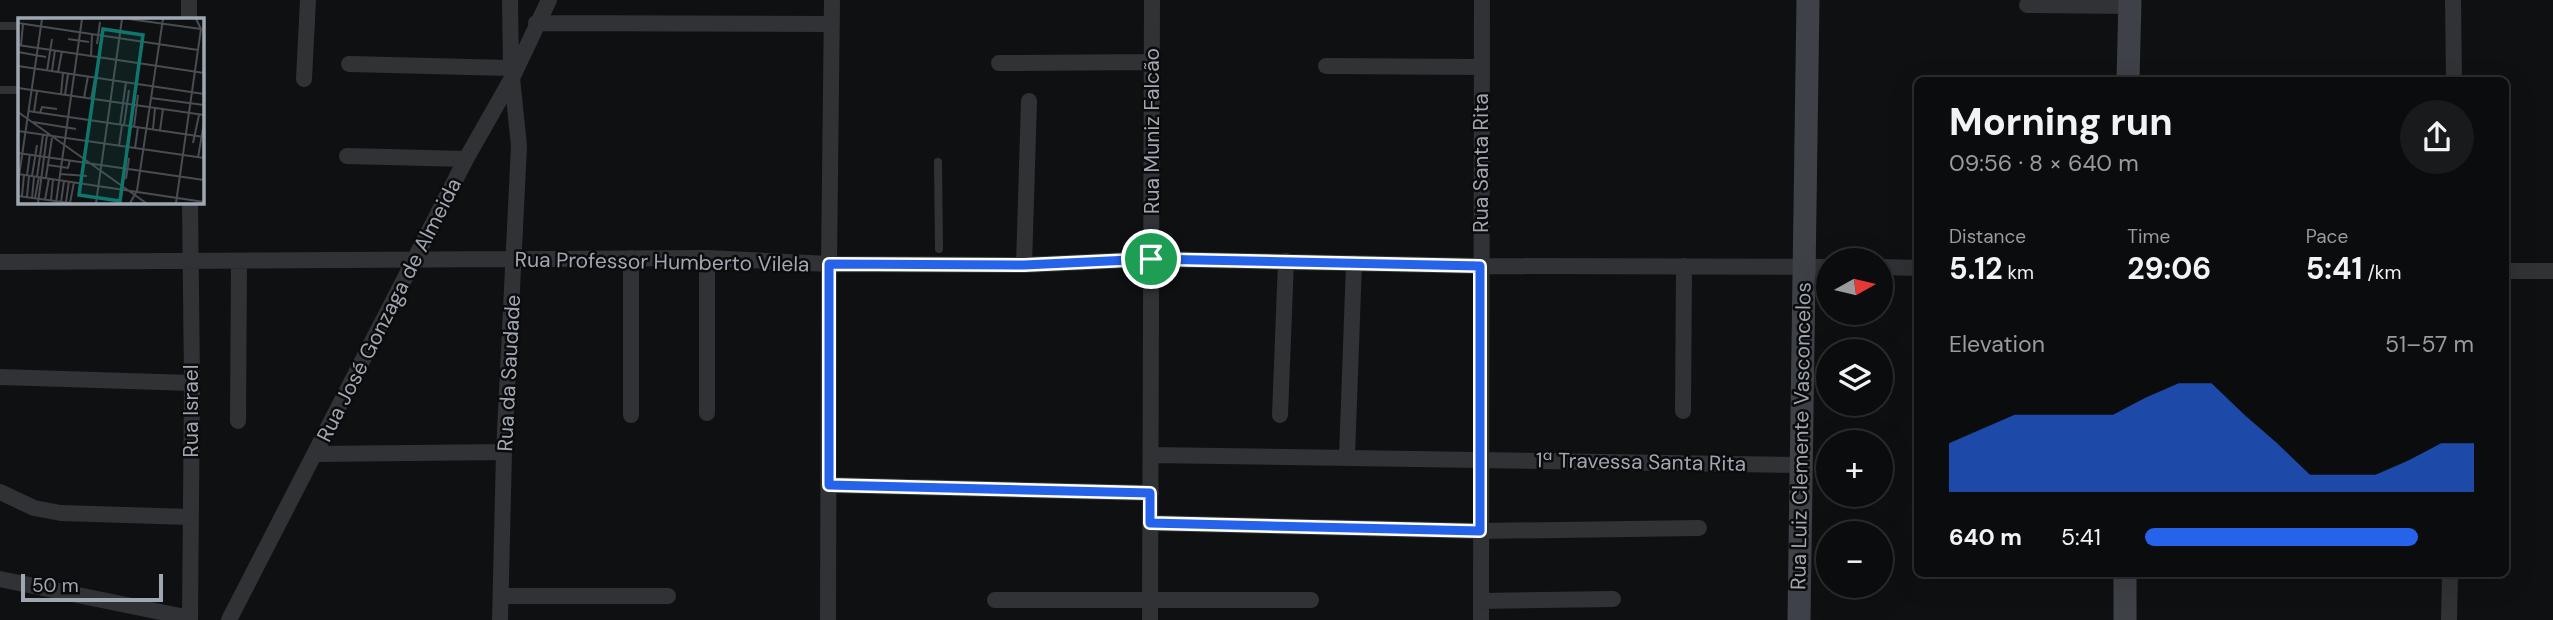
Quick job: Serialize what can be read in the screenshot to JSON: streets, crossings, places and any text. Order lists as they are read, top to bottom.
{
  "streets": {
    "street": [
      "Rua Muniz Falcão",
      "Rua Santa Rita",
      "Rua Professor Humberto Vilela",
      "Rua José Gonzaga de Almeida",
      "Rua da Saudade",
      "Rua Israel",
      "Rua Luiz Clemente Vasconcelos",
      "1ª Travessa Santa Rita"
    ]
  },
  "crossings": [
    ["Rua Muniz Falcão", "Rua Professor Humberto Vilela"],
    ["Rua Muniz Falcão", "1ª Travessa Santa Rita"],
    ["Rua Santa Rita", "Rua Professor Humberto Vilela"],
    ["Rua Santa Rita", "1ª Travessa Santa Rita"],
    ["Rua Professor Humberto Vilela", "Rua José Gonzaga de Almeida"],
    ["Rua Professor Humberto Vilela", "Rua da Saudade"],
    ["Rua Professor Humberto Vilela", "Rua Israel"],
    ["Rua Professor Humberto Vilela", "Rua Luiz Clemente Vasconcelos"],
    ["Rua José Gonzaga de Almeida", "Rua da Saudade"],
    ["Rua Luiz Clemente Vasconcelos", "1ª Travessa Santa Rita"]
  ],
  "scale_bar": "50 m",
  "north": "right",
  "page": {
    "heading": ["Morning run", "09:56 · 8 × 640 m"],
    "stats": [
      ["Distance", "5.12 km"],
      ["Time", "29:06"],
      ["Pace", "5:41 /km"]
    ],
    "map_buttons": ["+", "−"],
    "chart": ["Elevation", "51–57 m"],
    "list": [
      {
        "name": "640 m",
        "note": "5:41"
      }
    ],
    "scale": "50 m"
  }
}
